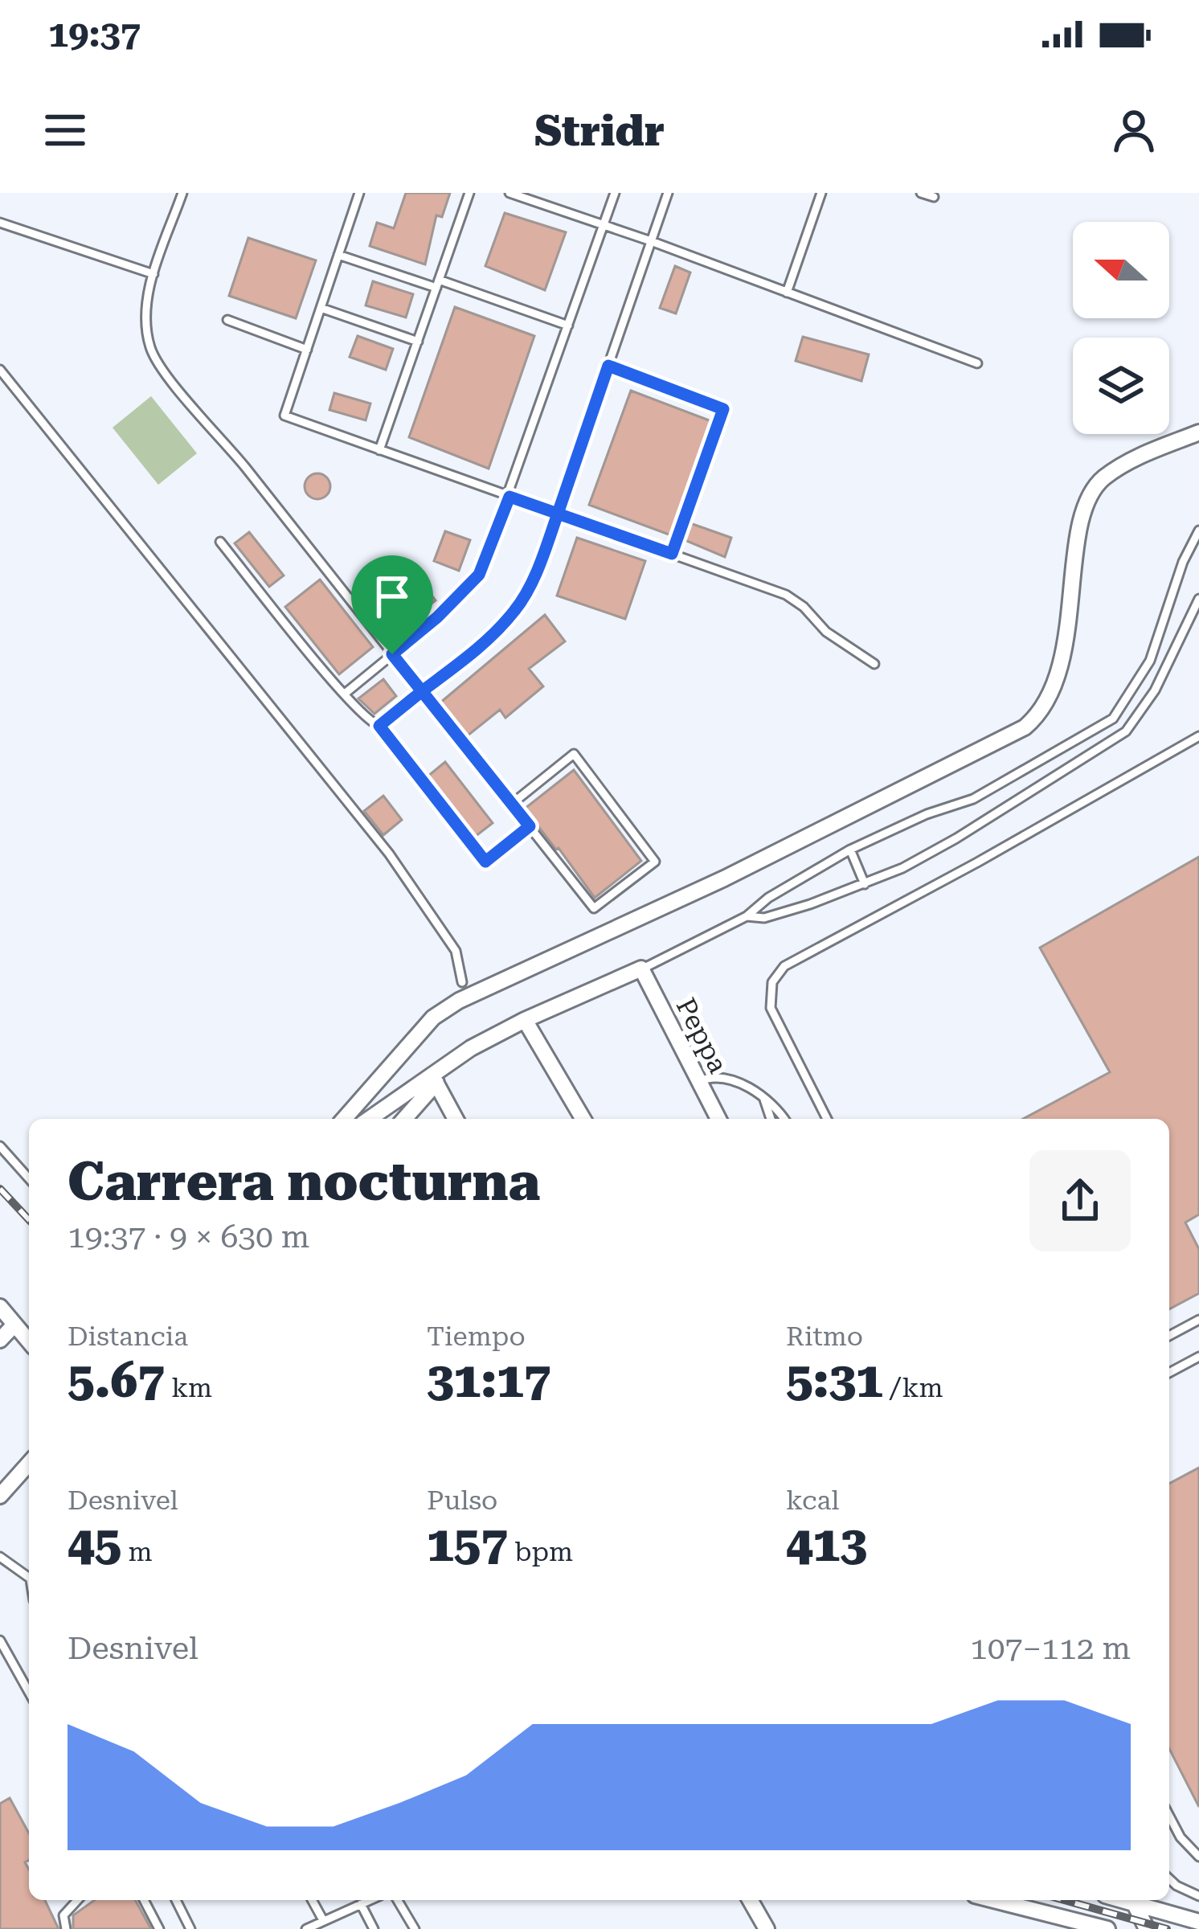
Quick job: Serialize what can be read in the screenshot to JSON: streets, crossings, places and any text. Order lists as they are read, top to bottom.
{
  "streets": {
    "street": ["Peppa"]
  },
  "north": "left",
  "page": {
    "status": "19:37",
    "header": "Stridr",
    "heading": ["Carrera nocturna", "19:37 · 9 × 630 m"],
    "stats": [
      ["Distancia", "5.67 km"],
      ["Tiempo", "31:17"],
      ["Ritmo", "5:31 /km"],
      ["Desnivel", "45 m"],
      ["Pulso", "157 bpm"],
      ["kcal", "413"]
    ],
    "chart": ["Desnivel", "107–112 m"]
  }
}
